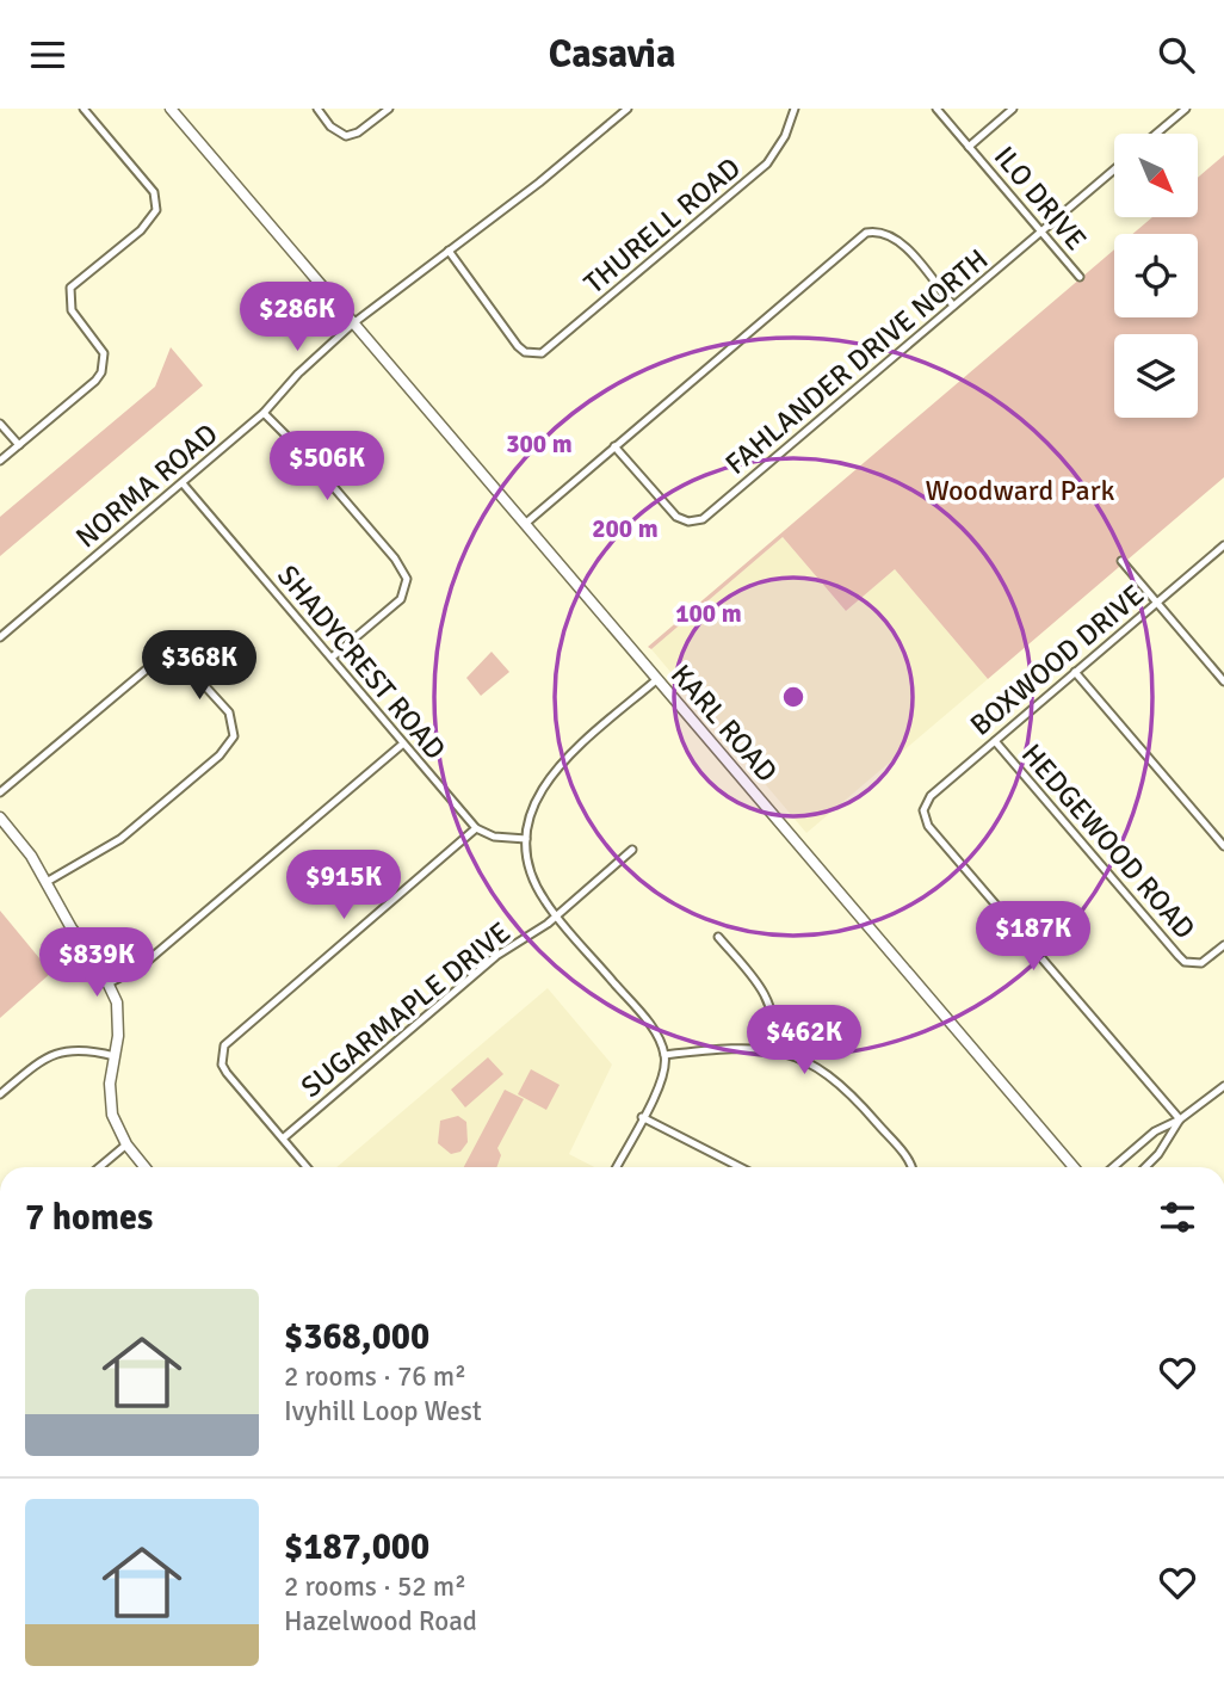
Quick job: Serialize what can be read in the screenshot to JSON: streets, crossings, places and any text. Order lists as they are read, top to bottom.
{
  "streets": {
    "main road": ["KARL ROAD"],
    "street": [
      "ILO DRIVE",
      "THURELL ROAD",
      "FAHLANDER DRIVE NORTH",
      "NORMA ROAD",
      "BOXWOOD DRIVE",
      "SHADYCREST ROAD",
      "HEDGEWOOD ROAD",
      "SUGARMAPLE DRIVE"
    ]
  },
  "crossings": [
    ["ILO DRIVE", "FAHLANDER DRIVE NORTH"],
    ["THURELL ROAD", "NORMA ROAD"],
    ["NORMA ROAD", "SHADYCREST ROAD"],
    ["NORMA ROAD", "KARL ROAD"],
    ["BOXWOOD DRIVE", "HEDGEWOOD ROAD"]
  ],
  "parks": ["Woodward Park"],
  "north": "bottom right",
  "page": {
    "header": "Casavia",
    "price": [
      "$286K",
      "$506K",
      "$368K",
      "$915K",
      "$187K",
      "$839K",
      "$462K"
    ],
    "heading": "7 homes",
    "list": [
      {
        "name": "$368,000",
        "note": "2 rooms · 76 m² · Ivyhill Loop West"
      },
      {
        "name": "$187,000",
        "note": "2 rooms · 52 m² · Hazelwood Road"
      }
    ]
  },
  "rings": ["300 m", "200 m", "100 m"]
}
